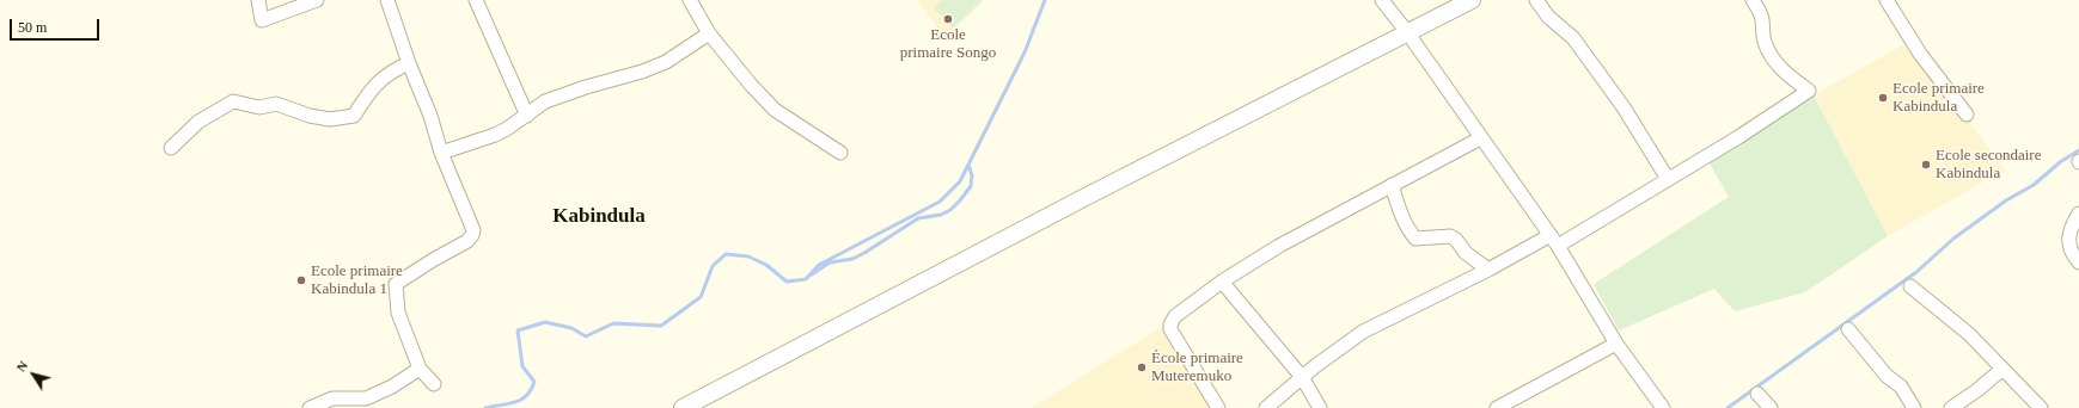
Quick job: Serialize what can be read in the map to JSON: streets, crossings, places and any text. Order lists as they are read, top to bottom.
{
  "districts": ["Kabindula"],
  "places": [
    "Ecole primaire Songo",
    "Ecole primaire Kabindula",
    "Ecole secondaire Kabindula",
    "Ecole primaire Kabindula 1",
    "École primaire Muteremuko"
  ],
  "scale_bar": "50 m",
  "north": "top left"
}
